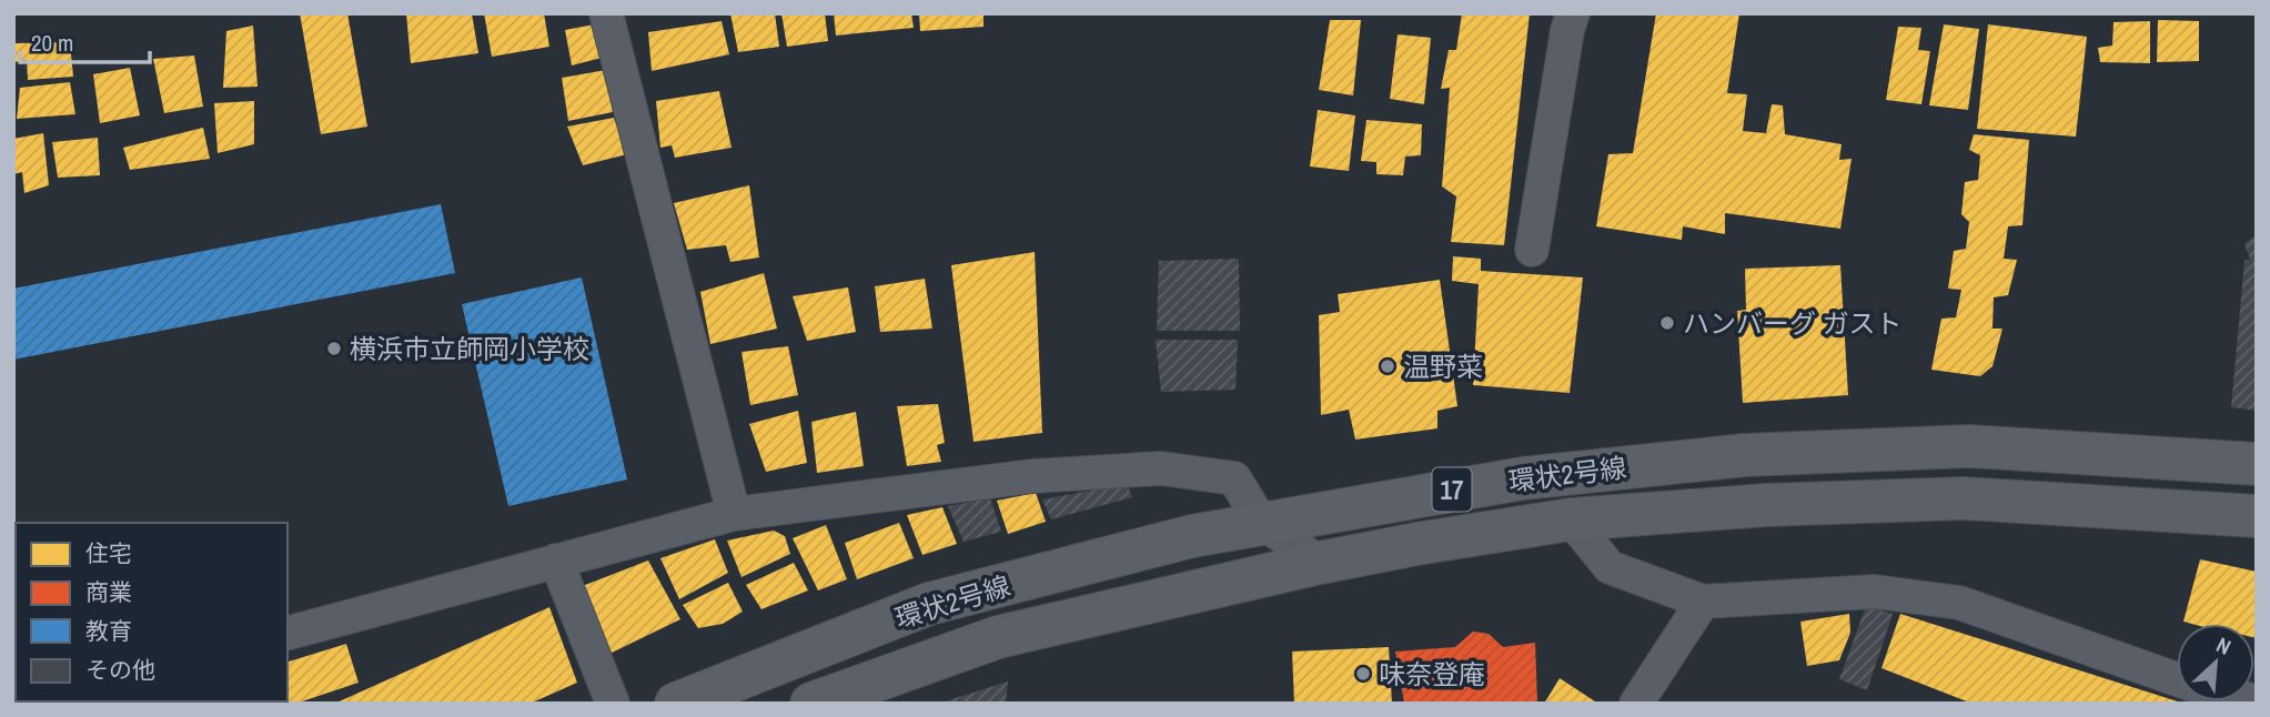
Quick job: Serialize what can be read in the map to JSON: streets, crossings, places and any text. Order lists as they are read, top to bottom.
{
  "streets": {
    "main road": ["環状2号線", "17"]
  },
  "places": [
    "ハンバーグ ガスト",
    "横浜市立師岡小学校",
    "温野菜",
    "味奈登庵"
  ],
  "legend": [
    "住宅",
    "商業",
    "教育",
    "その他"
  ],
  "scale_bar": "20 m",
  "north": "top right"
}
